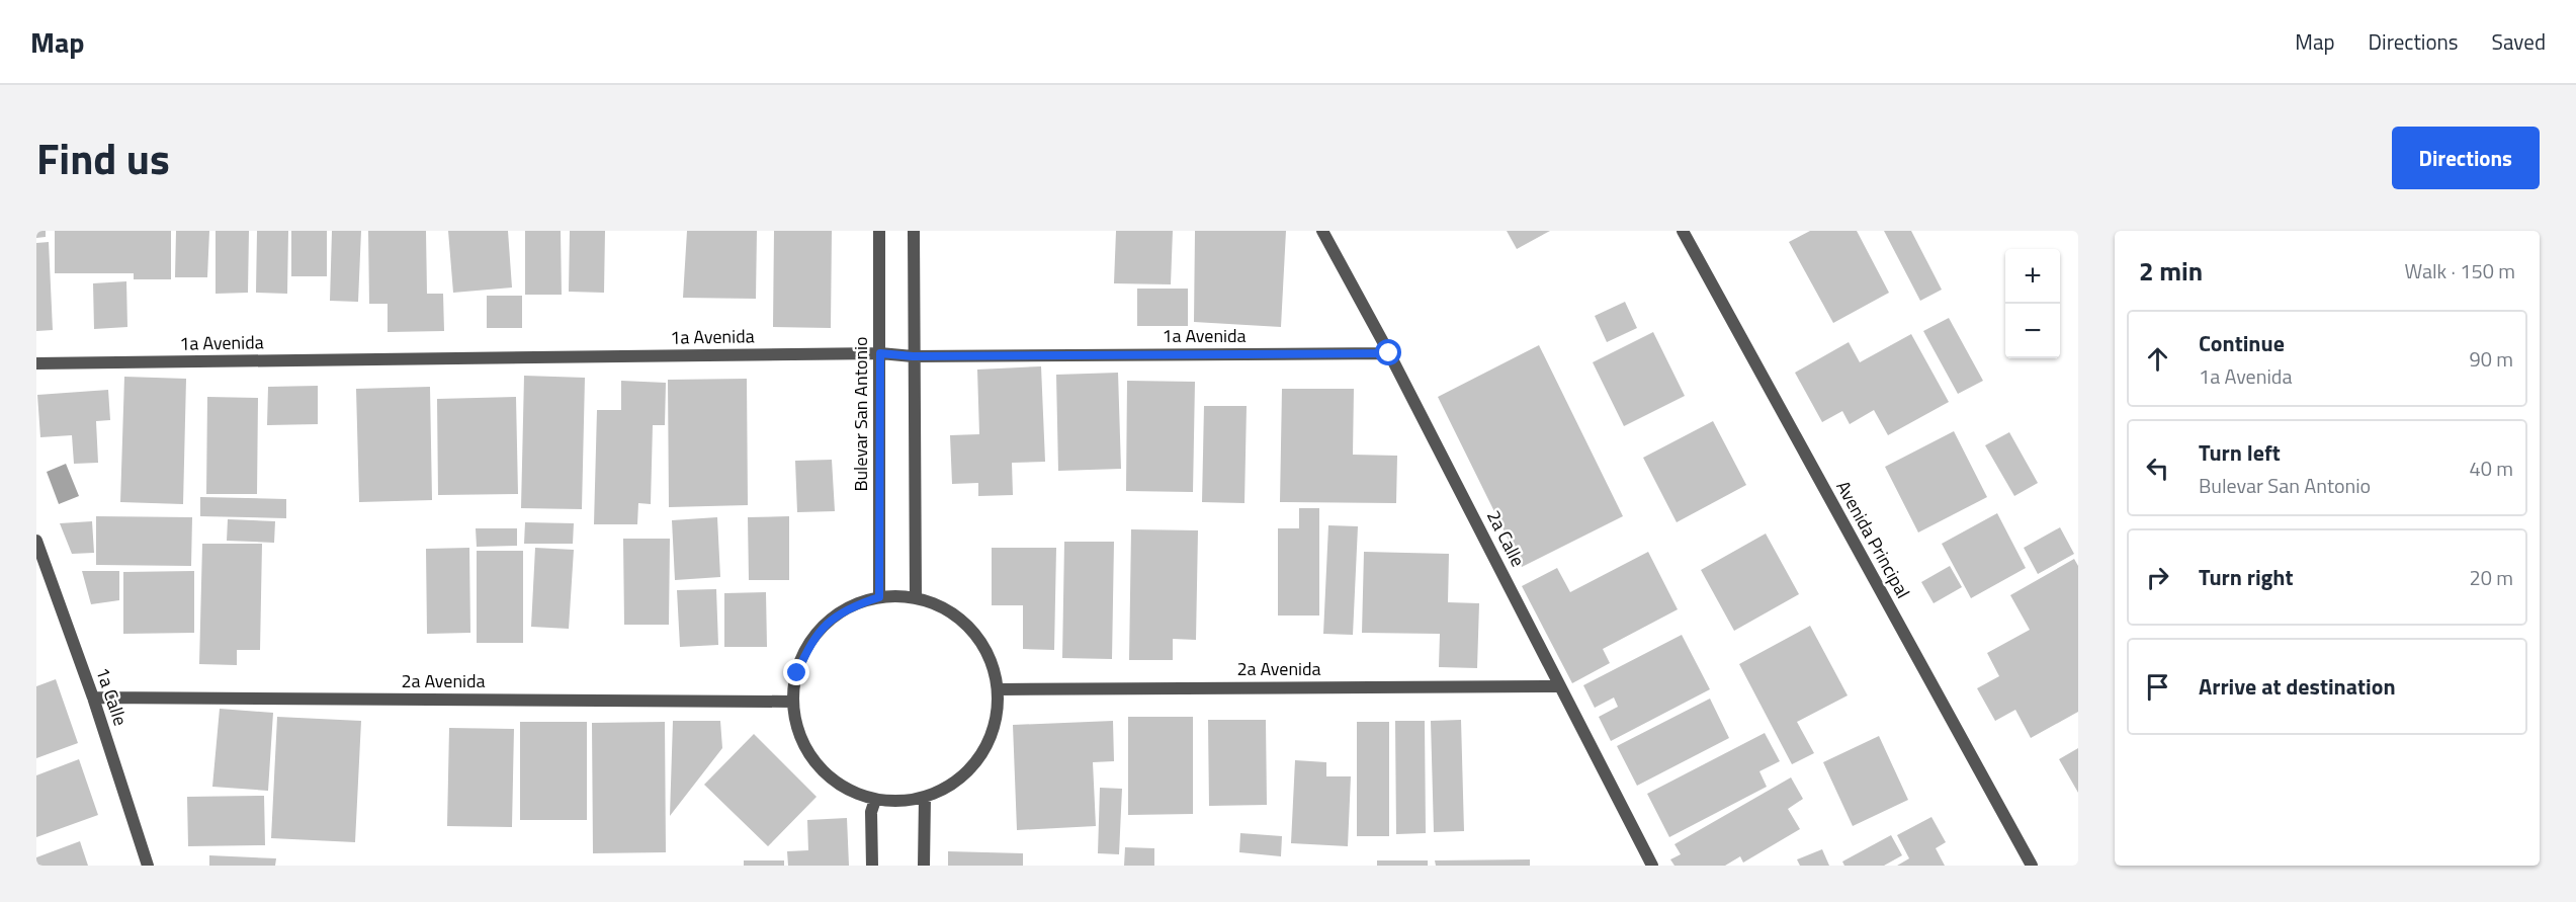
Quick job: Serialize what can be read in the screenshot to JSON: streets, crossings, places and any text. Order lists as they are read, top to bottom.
{
  "streets": {
    "street": [
      "1a Avenida",
      "Bulevar San Antonio",
      "2a Calle",
      "Avenida Principal",
      "2a Avenida",
      "1a Calle"
    ]
  },
  "crossings": [
    ["1a Avenida", "Bulevar San Antonio"],
    ["1a Avenida", "2a Calle"],
    ["Bulevar San Antonio", "2a Avenida"],
    ["2a Calle", "2a Avenida"],
    ["2a Avenida", "1a Calle"]
  ],
  "page": {
    "header": "Map",
    "nav": ["Map", "Directions", "Saved"],
    "title": "Find us",
    "buttons": "Directions",
    "heading": ["2 min", "Walk · 150 m"],
    "map_buttons": ["+", "−"],
    "list": [
      ["Continue", "1a Avenida", "90 m"],
      ["Turn left", "Bulevar San Antonio", "40 m"],
      ["Turn right", "20 m"],
      "Arrive at destination"
    ]
  }
}
